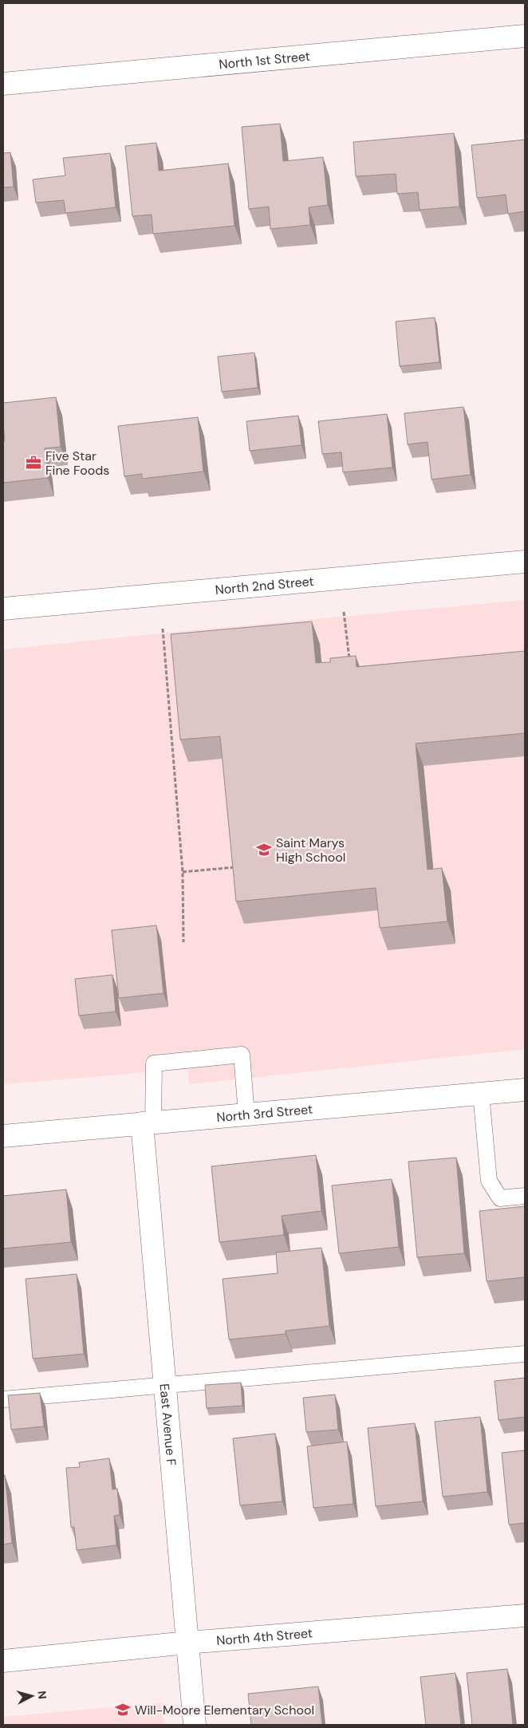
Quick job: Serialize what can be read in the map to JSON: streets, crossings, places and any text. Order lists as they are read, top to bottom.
{
  "streets": {
    "street": [
      "North 1st Street",
      "North 2nd Street",
      "North 3rd Street",
      "East Avenue F",
      "North 4th Street"
    ]
  },
  "crossings": [
    ["North 3rd Street", "East Avenue F"],
    ["East Avenue F", "North 4th Street"]
  ],
  "places": {
    "office": ["Five Star Fine Foods"],
    "school or university": ["Saint Marys High School", "Will-Moore Elementary School"]
  },
  "north": "right"
}
